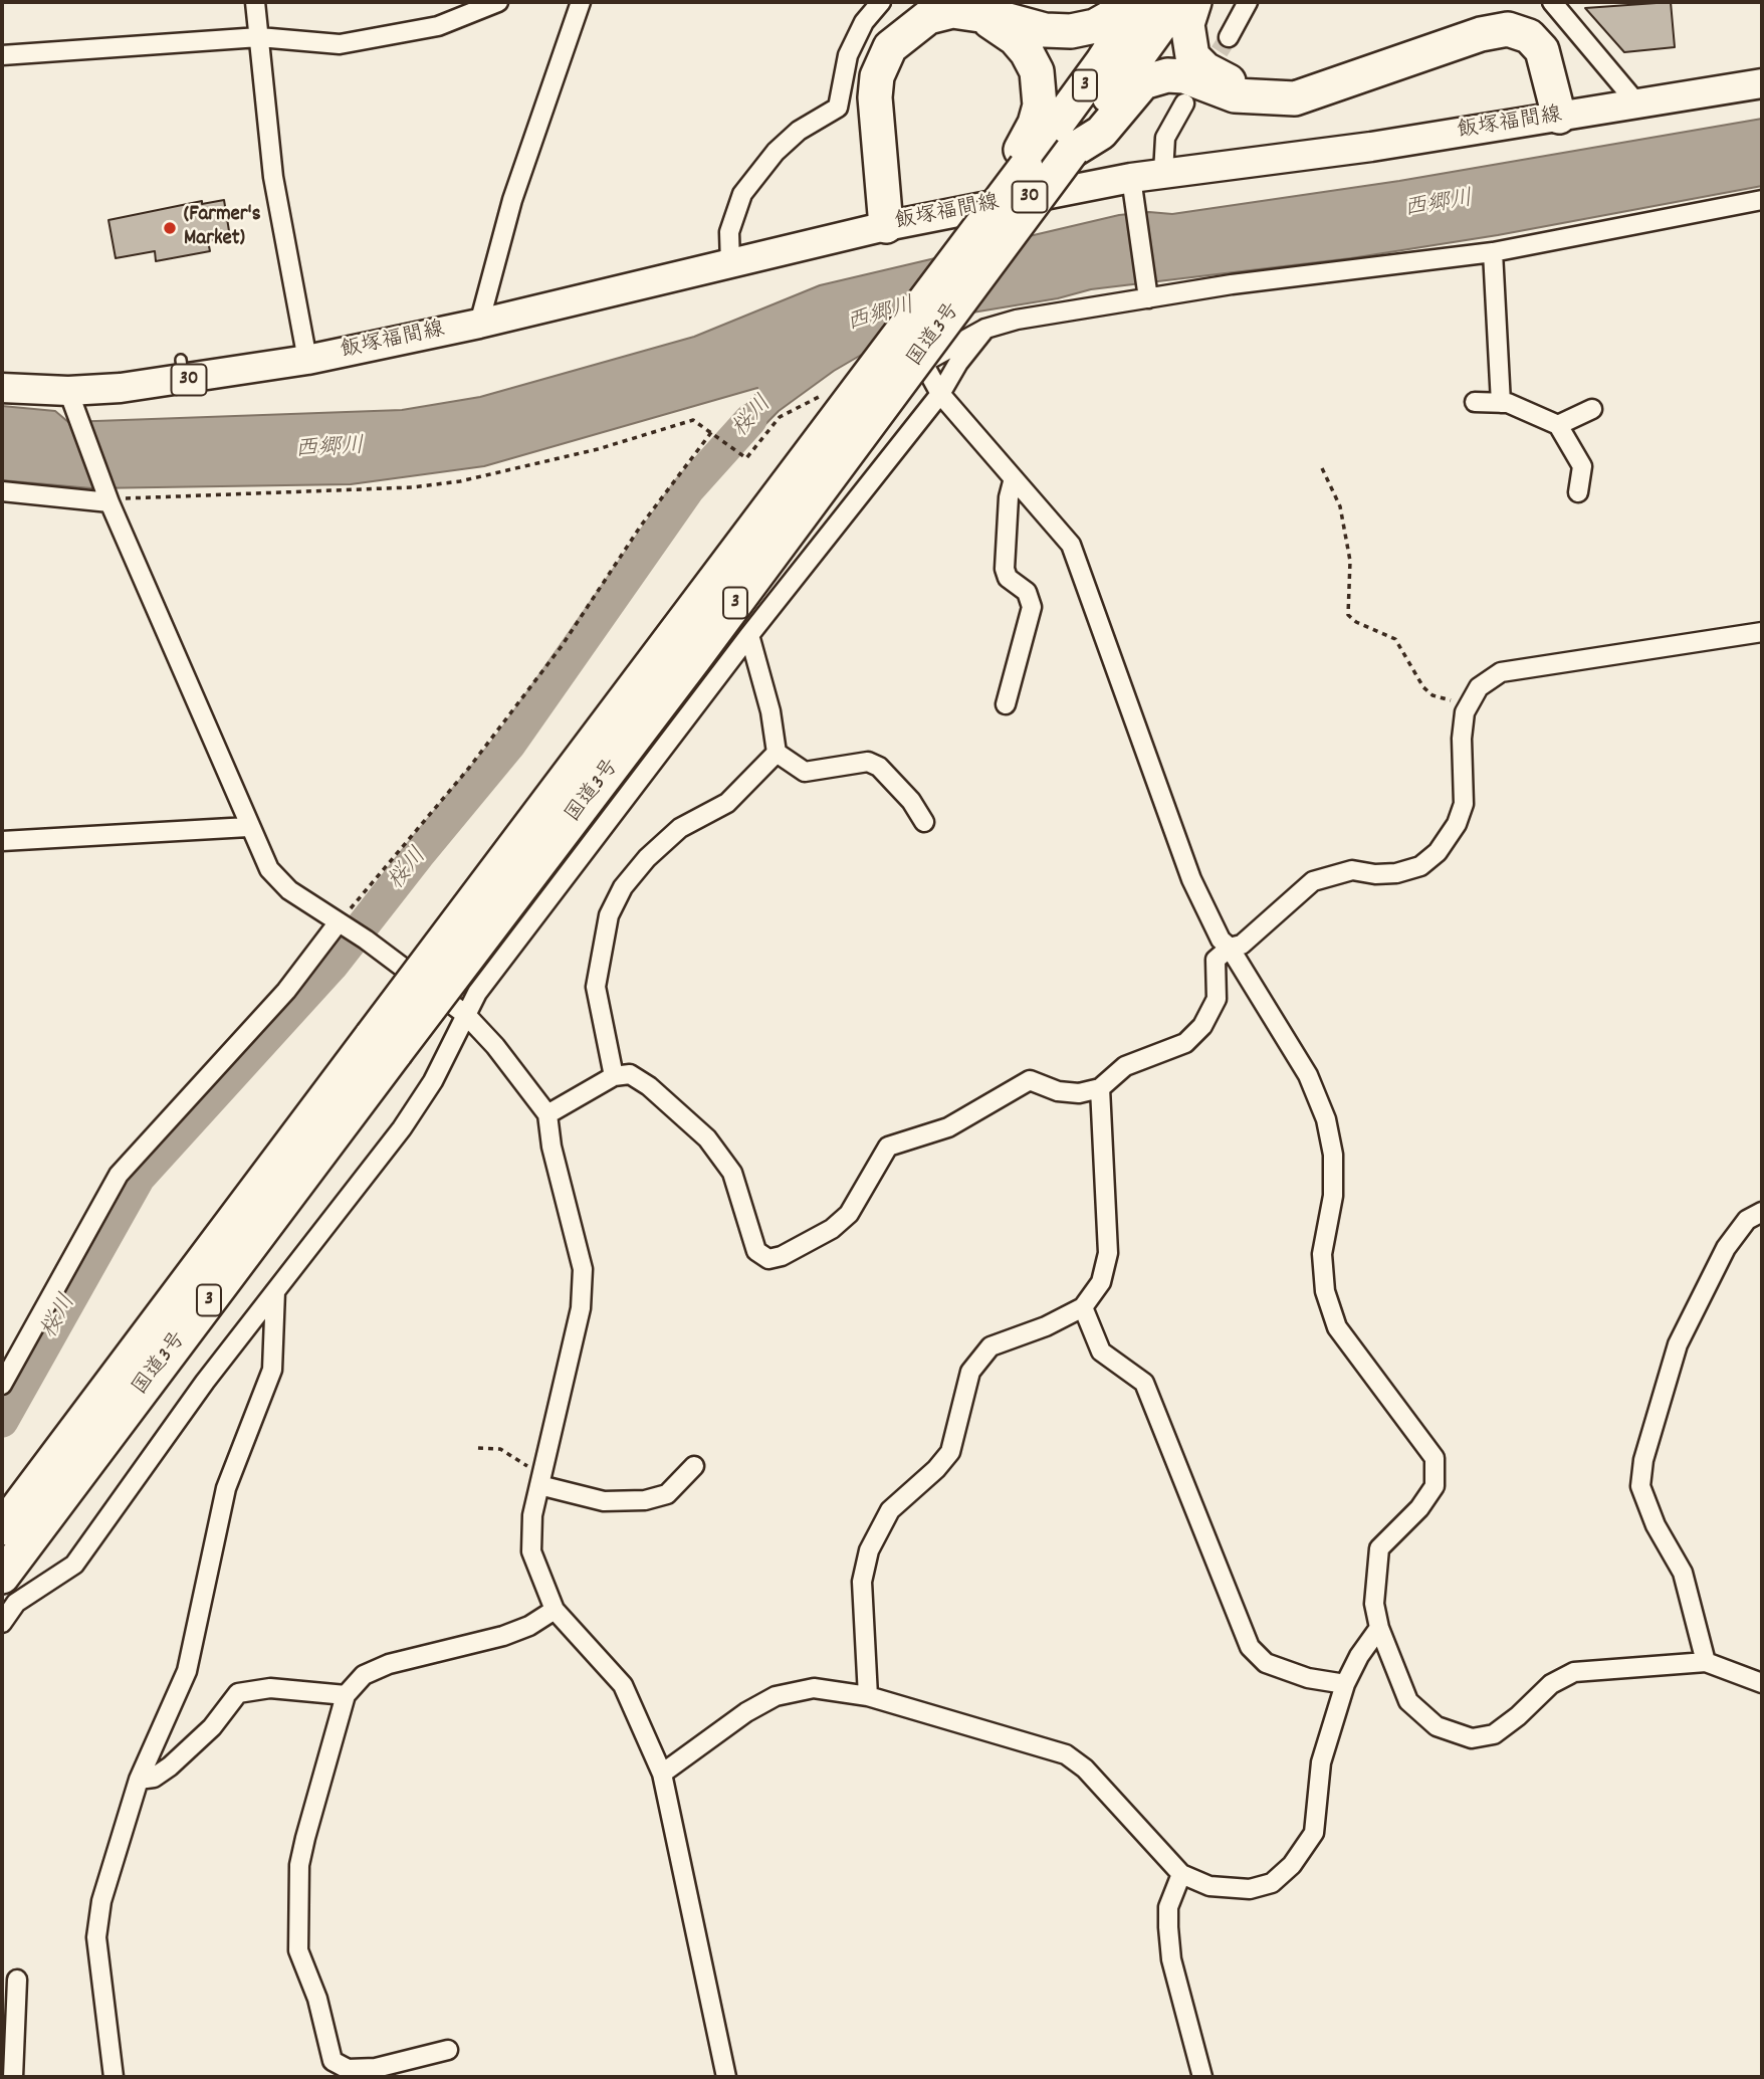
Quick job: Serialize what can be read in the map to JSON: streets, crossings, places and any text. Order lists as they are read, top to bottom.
{
  "streets": {
    "highway": ["3", "国道3号"],
    "main road": ["飯塚福間線", "30"]
  },
  "crossings": [
    ["3", "国道3号"],
    ["飯塚福間線", "30"]
  ],
  "water": ["西郷川", "桜川"],
  "places": ["(Farmer's Market)"]
}
